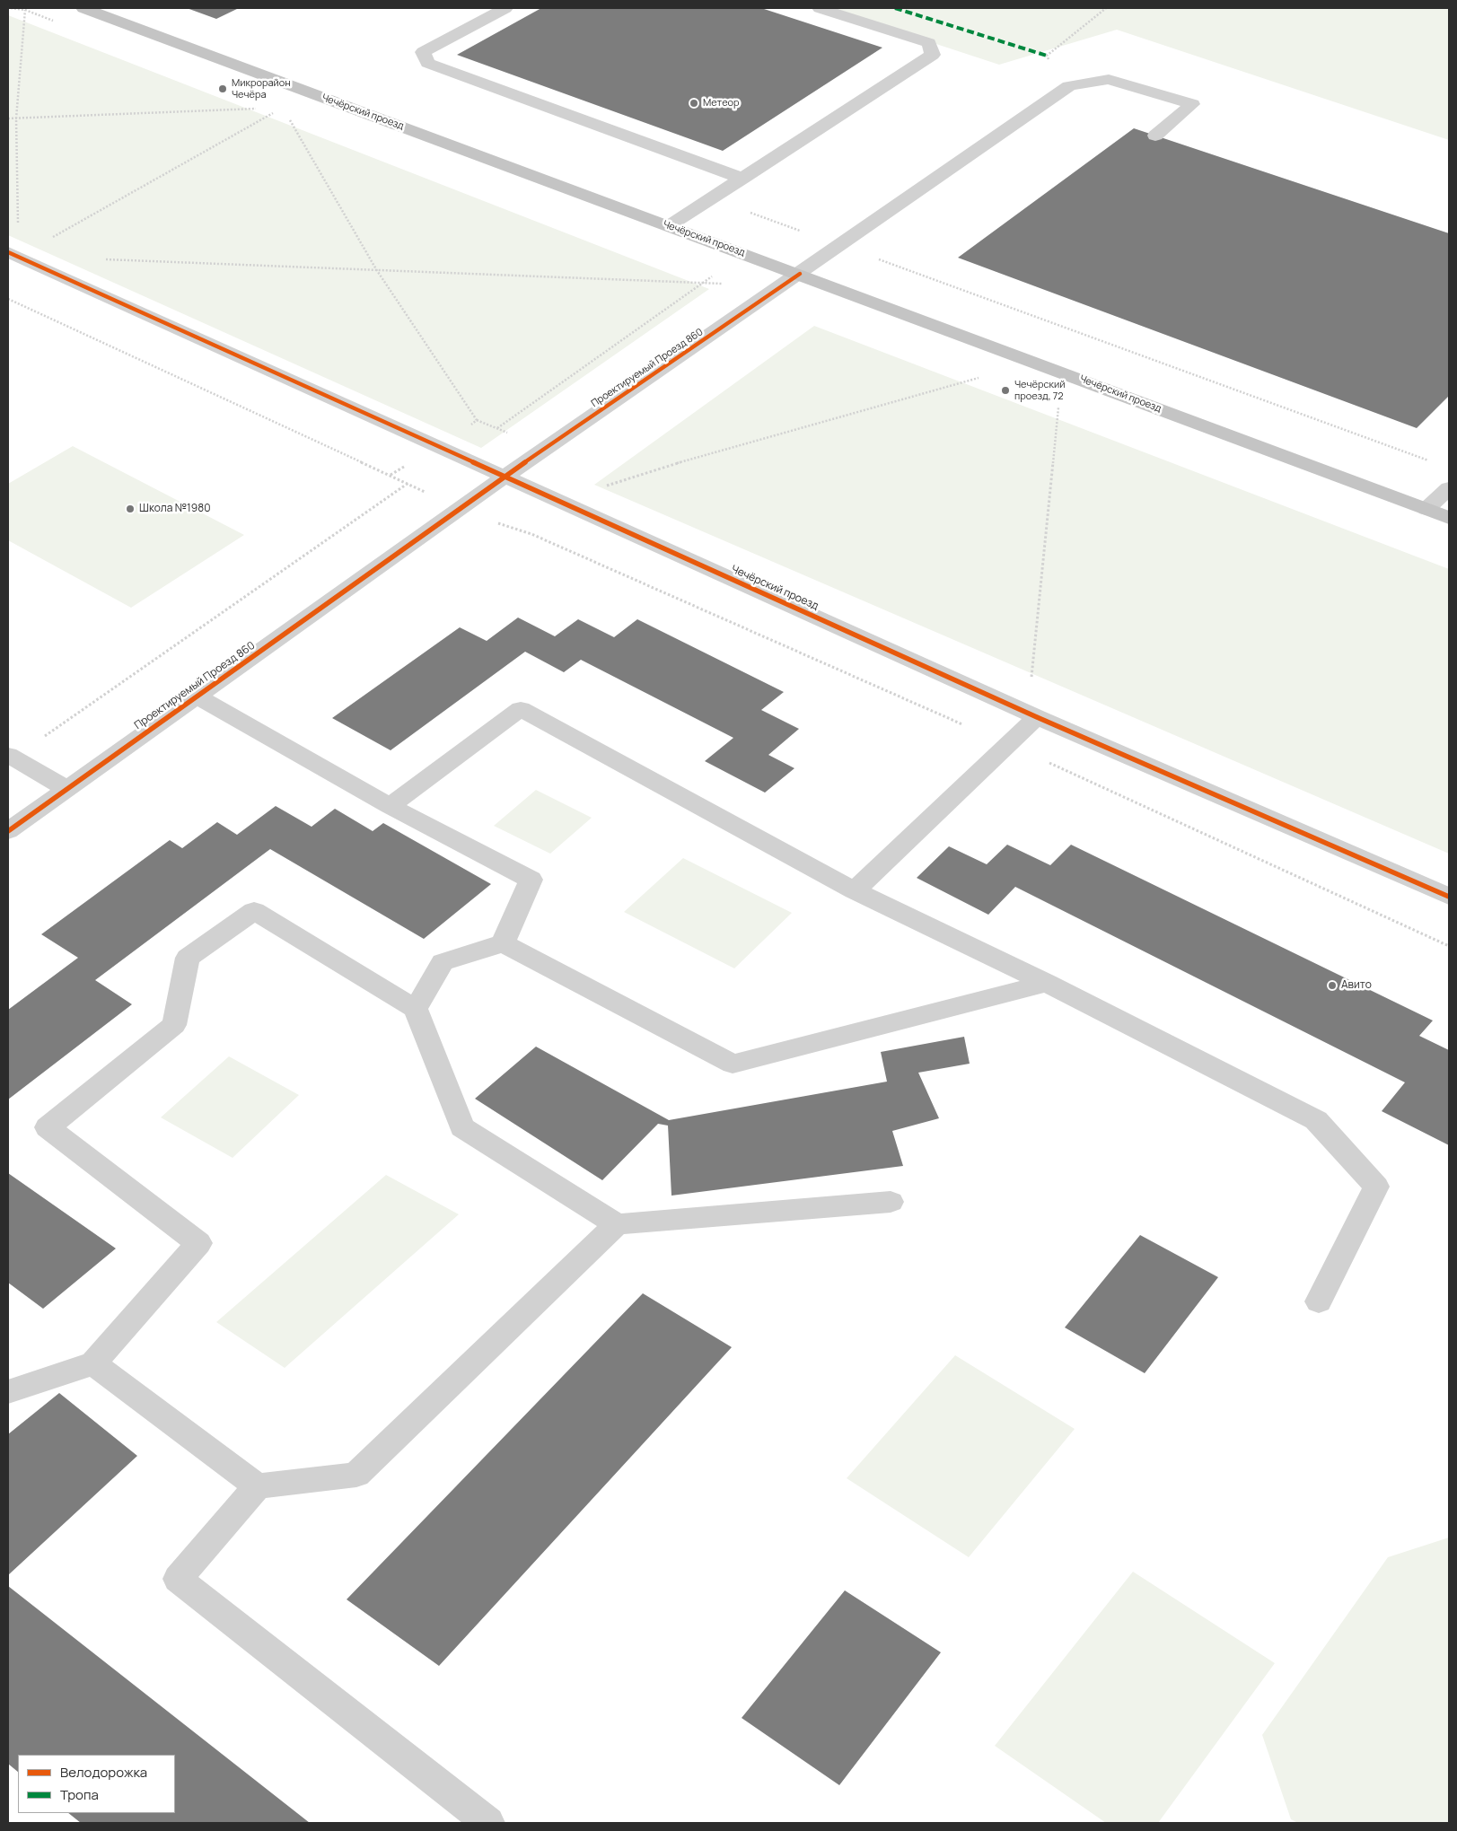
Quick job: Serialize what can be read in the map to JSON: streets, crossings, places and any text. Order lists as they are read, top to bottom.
{
  "streets": {
    "main road": ["Чечёрский проезд"],
    "street": ["Проектируемый Проезд 860"]
  },
  "crossings": [
    ["Чечёрский проезд", "Проектируемый Проезд 860"]
  ],
  "places": [
    "Микрорайон Чечёра",
    "Метеор",
    "Чечёрский проезд, 72",
    "Школа №1980",
    "Авито"
  ],
  "legend": ["Велодорожка", "Тропа"]
}
